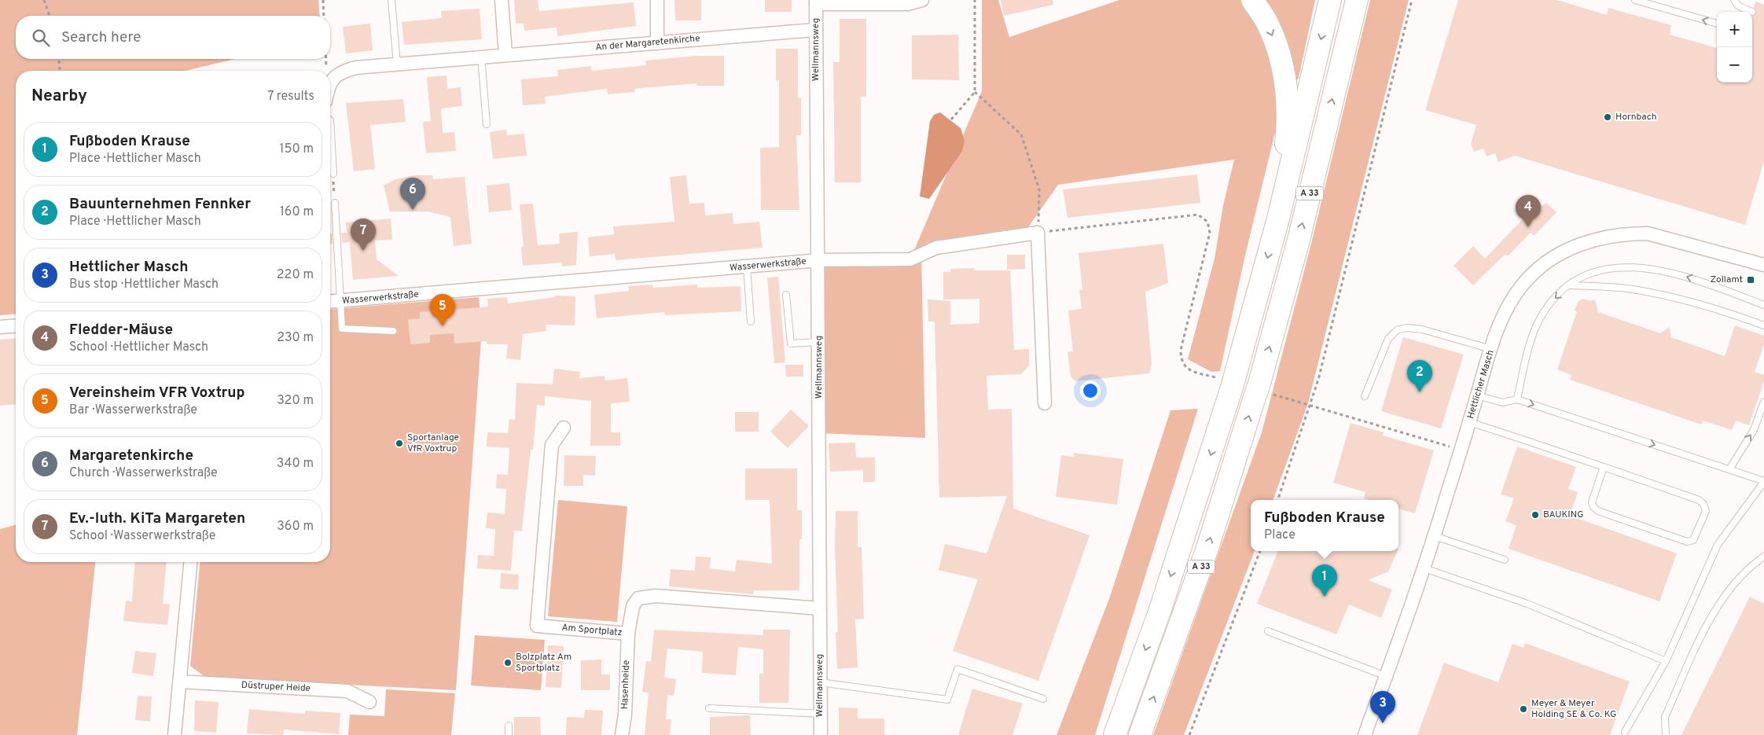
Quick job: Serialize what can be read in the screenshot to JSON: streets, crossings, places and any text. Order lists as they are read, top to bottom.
{
  "streets": {
    "highway": ["A 33"],
    "street": [
      "An der Margaretenkirche",
      "Wellmannsweg",
      "Wasserwerkstraße",
      "Hettlicher Masch",
      "Am Sportplatz",
      "Hasenheide",
      "Düstruper Heide"
    ]
  },
  "crossings": [
    ["An der Margaretenkirche", "Wellmannsweg"],
    ["Wellmannsweg", "Wasserwerkstraße"],
    ["Wellmannsweg", "Am Sportplatz"],
    ["Am Sportplatz", "Hasenheide"]
  ],
  "places": {
    "other": [
      "Hornbach",
      "Sportanlage VfR Voxtrup",
      "BAUKING",
      "Bolzplatz Am Sportplatz",
      "Meyer & Meyer Holding SE & Co. KG"
    ],
    "transit": ["Zollamt"]
  },
  "page": {
    "map_buttons": ["+", "−"],
    "search": "Search here",
    "heading": ["Nearby", "7 results"],
    "list": [
      {
        "mark": "1",
        "name": "Fußboden Krause",
        "note": "Place · Hettlicher Masch",
        "value": "150 m"
      },
      {
        "mark": "2",
        "name": "Bauunternehmen Fennker",
        "note": "Place · Hettlicher Masch",
        "value": "160 m"
      },
      {
        "mark": "3",
        "name": "Hettlicher Masch",
        "note": "Bus stop · Hettlicher Masch",
        "value": "220 m"
      },
      {
        "mark": "4",
        "name": "Fledder-Mäuse",
        "note": "School · Hettlicher Masch",
        "value": "230 m"
      },
      {
        "mark": "5",
        "name": "Vereinsheim VFR Voxtrup",
        "note": "Bar · Wasserwerkstraße",
        "value": "320 m"
      },
      {
        "mark": "6",
        "name": "Margaretenkirche",
        "note": "Church · Wasserwerkstraße",
        "value": "340 m"
      },
      {
        "mark": "7",
        "name": "Ev.-luth. KiTa Margareten",
        "note": "School · Wasserwerkstraße",
        "value": "360 m"
      }
    ],
    "pins": [
      "6",
      "4",
      "7",
      "5",
      "2",
      "1",
      "3"
    ],
    "popup": ["Fußboden Krause", "Place"]
  }
}
